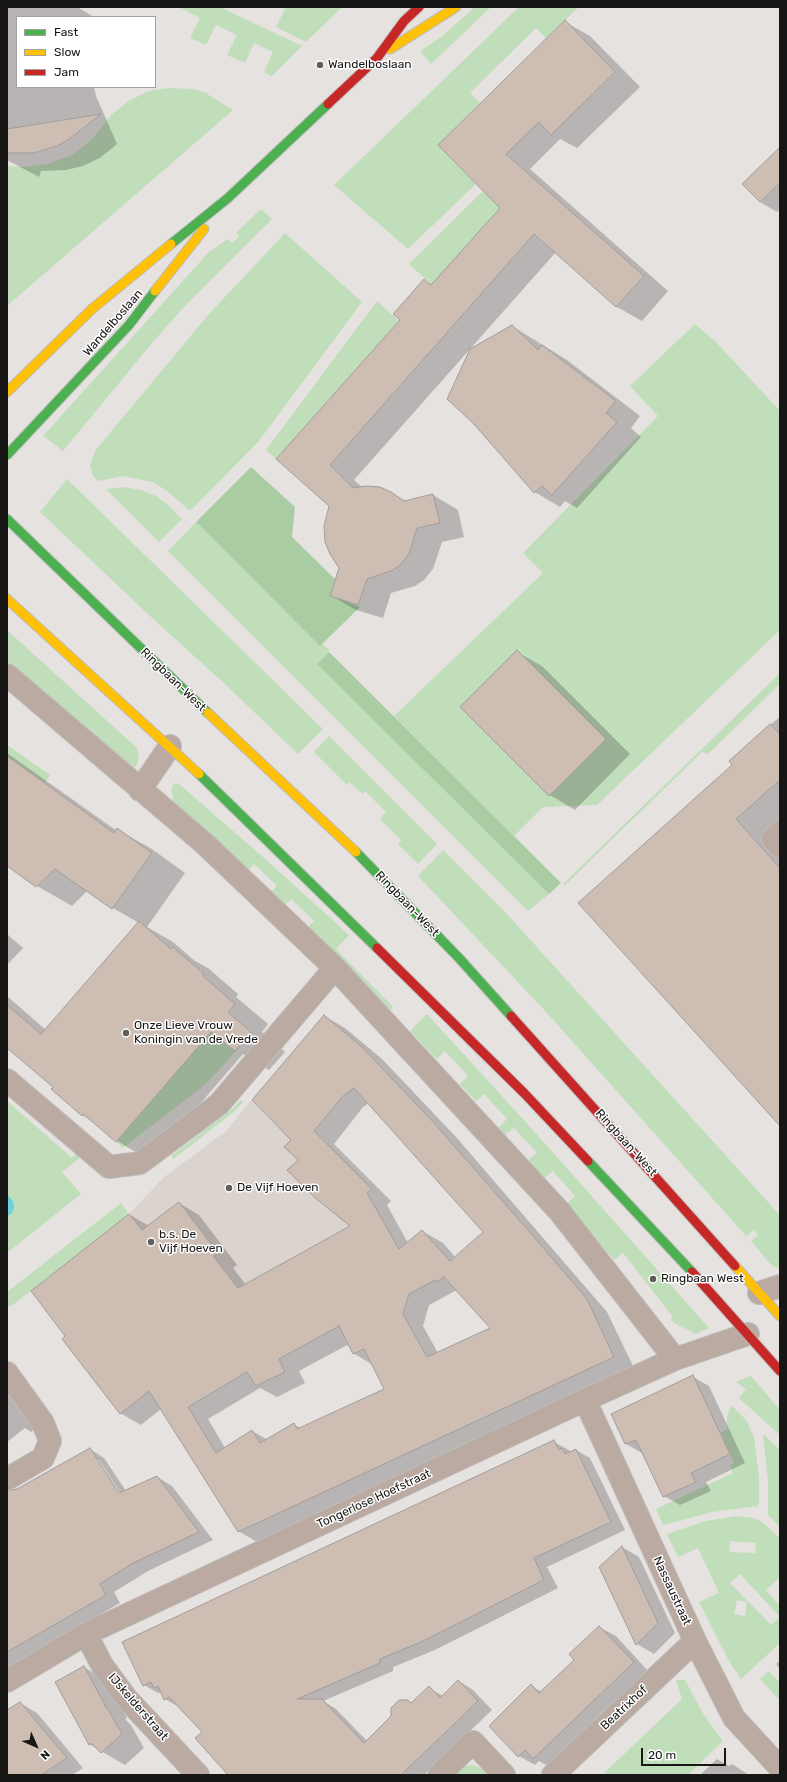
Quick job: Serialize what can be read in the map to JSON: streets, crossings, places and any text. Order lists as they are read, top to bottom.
{
  "streets": {
    "main road": ["Wandelboslaan", "Ringbaan-West"],
    "street": [
      "Tongerlose Hoefstraat",
      "Nassaustraat",
      "IJskelderstraat",
      "Beatrixhof"
    ]
  },
  "crossings": [
    ["Tongerlose Hoefstraat", "Nassaustraat"],
    ["Tongerlose Hoefstraat", "IJskelderstraat"],
    ["Nassaustraat", "Beatrixhof"]
  ],
  "places": [
    "Wandelboslaan",
    "Onze Lieve Vrouw Koningin van de Vrede",
    "De Vijf Hoeven",
    "b.s. De Vijf Hoeven",
    "Ringbaan West"
  ],
  "legend": ["Fast", "Slow", "Jam"],
  "scale_bar": "20 m",
  "north": "bottom right"
}
